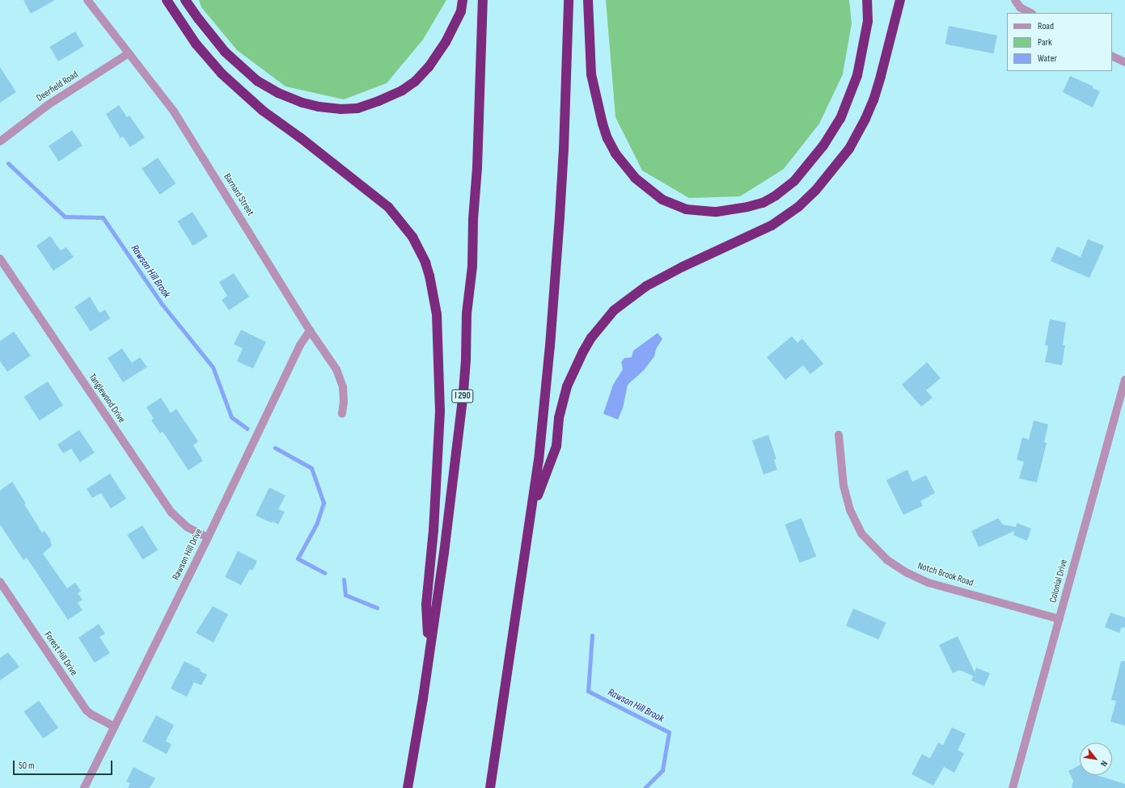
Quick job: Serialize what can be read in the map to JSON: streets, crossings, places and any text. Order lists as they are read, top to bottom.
{
  "streets": {
    "highway": ["I 290"],
    "street": [
      "Deerfield Road",
      "Barnard Street",
      "Tanglewood Drive",
      "Rawson Hill Drive",
      "Notch Brook Road",
      "Colonial Drive",
      "Forest Hill Drive"
    ]
  },
  "crossings": [
    ["Deerfield Road", "Barnard Street"],
    ["Barnard Street", "Rawson Hill Drive"],
    ["Tanglewood Drive", "Rawson Hill Drive"],
    ["Rawson Hill Drive", "Forest Hill Drive"],
    ["Notch Brook Road", "Colonial Drive"]
  ],
  "water": ["Rawson Hill Brook"],
  "legend": ["Road", "Park", "Water"],
  "scale_bar": "50 m",
  "north": "bottom right"
}
